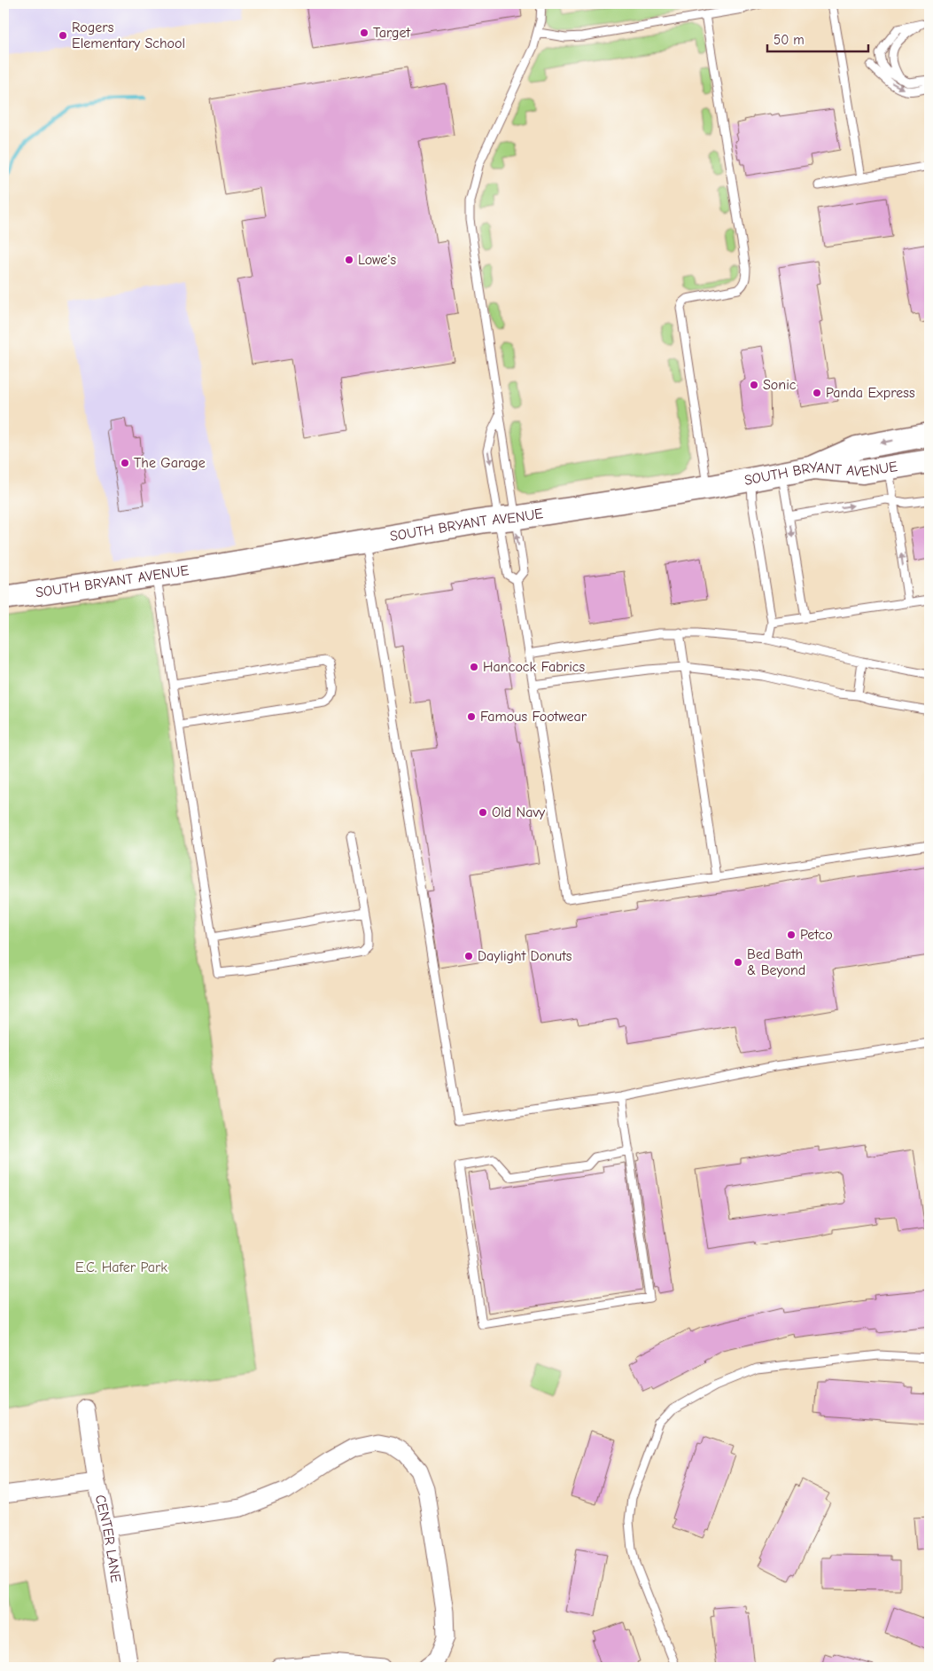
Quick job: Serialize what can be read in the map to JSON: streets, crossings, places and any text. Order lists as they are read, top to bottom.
{
  "streets": {
    "main road": ["SOUTH BRYANT AVENUE"],
    "street": ["CENTER LANE"]
  },
  "parks": ["E.C. Hafer Park"],
  "places": [
    "Target",
    "Rogers Elementary School",
    "Lowe's",
    "Sonic",
    "Panda Express",
    "The Garage",
    "Hancock Fabrics",
    "Famous Footwear",
    "Old Navy",
    "Petco",
    "Daylight Donuts",
    "Bed Bath & Beyond"
  ],
  "scale_bar": "50 m"
}
